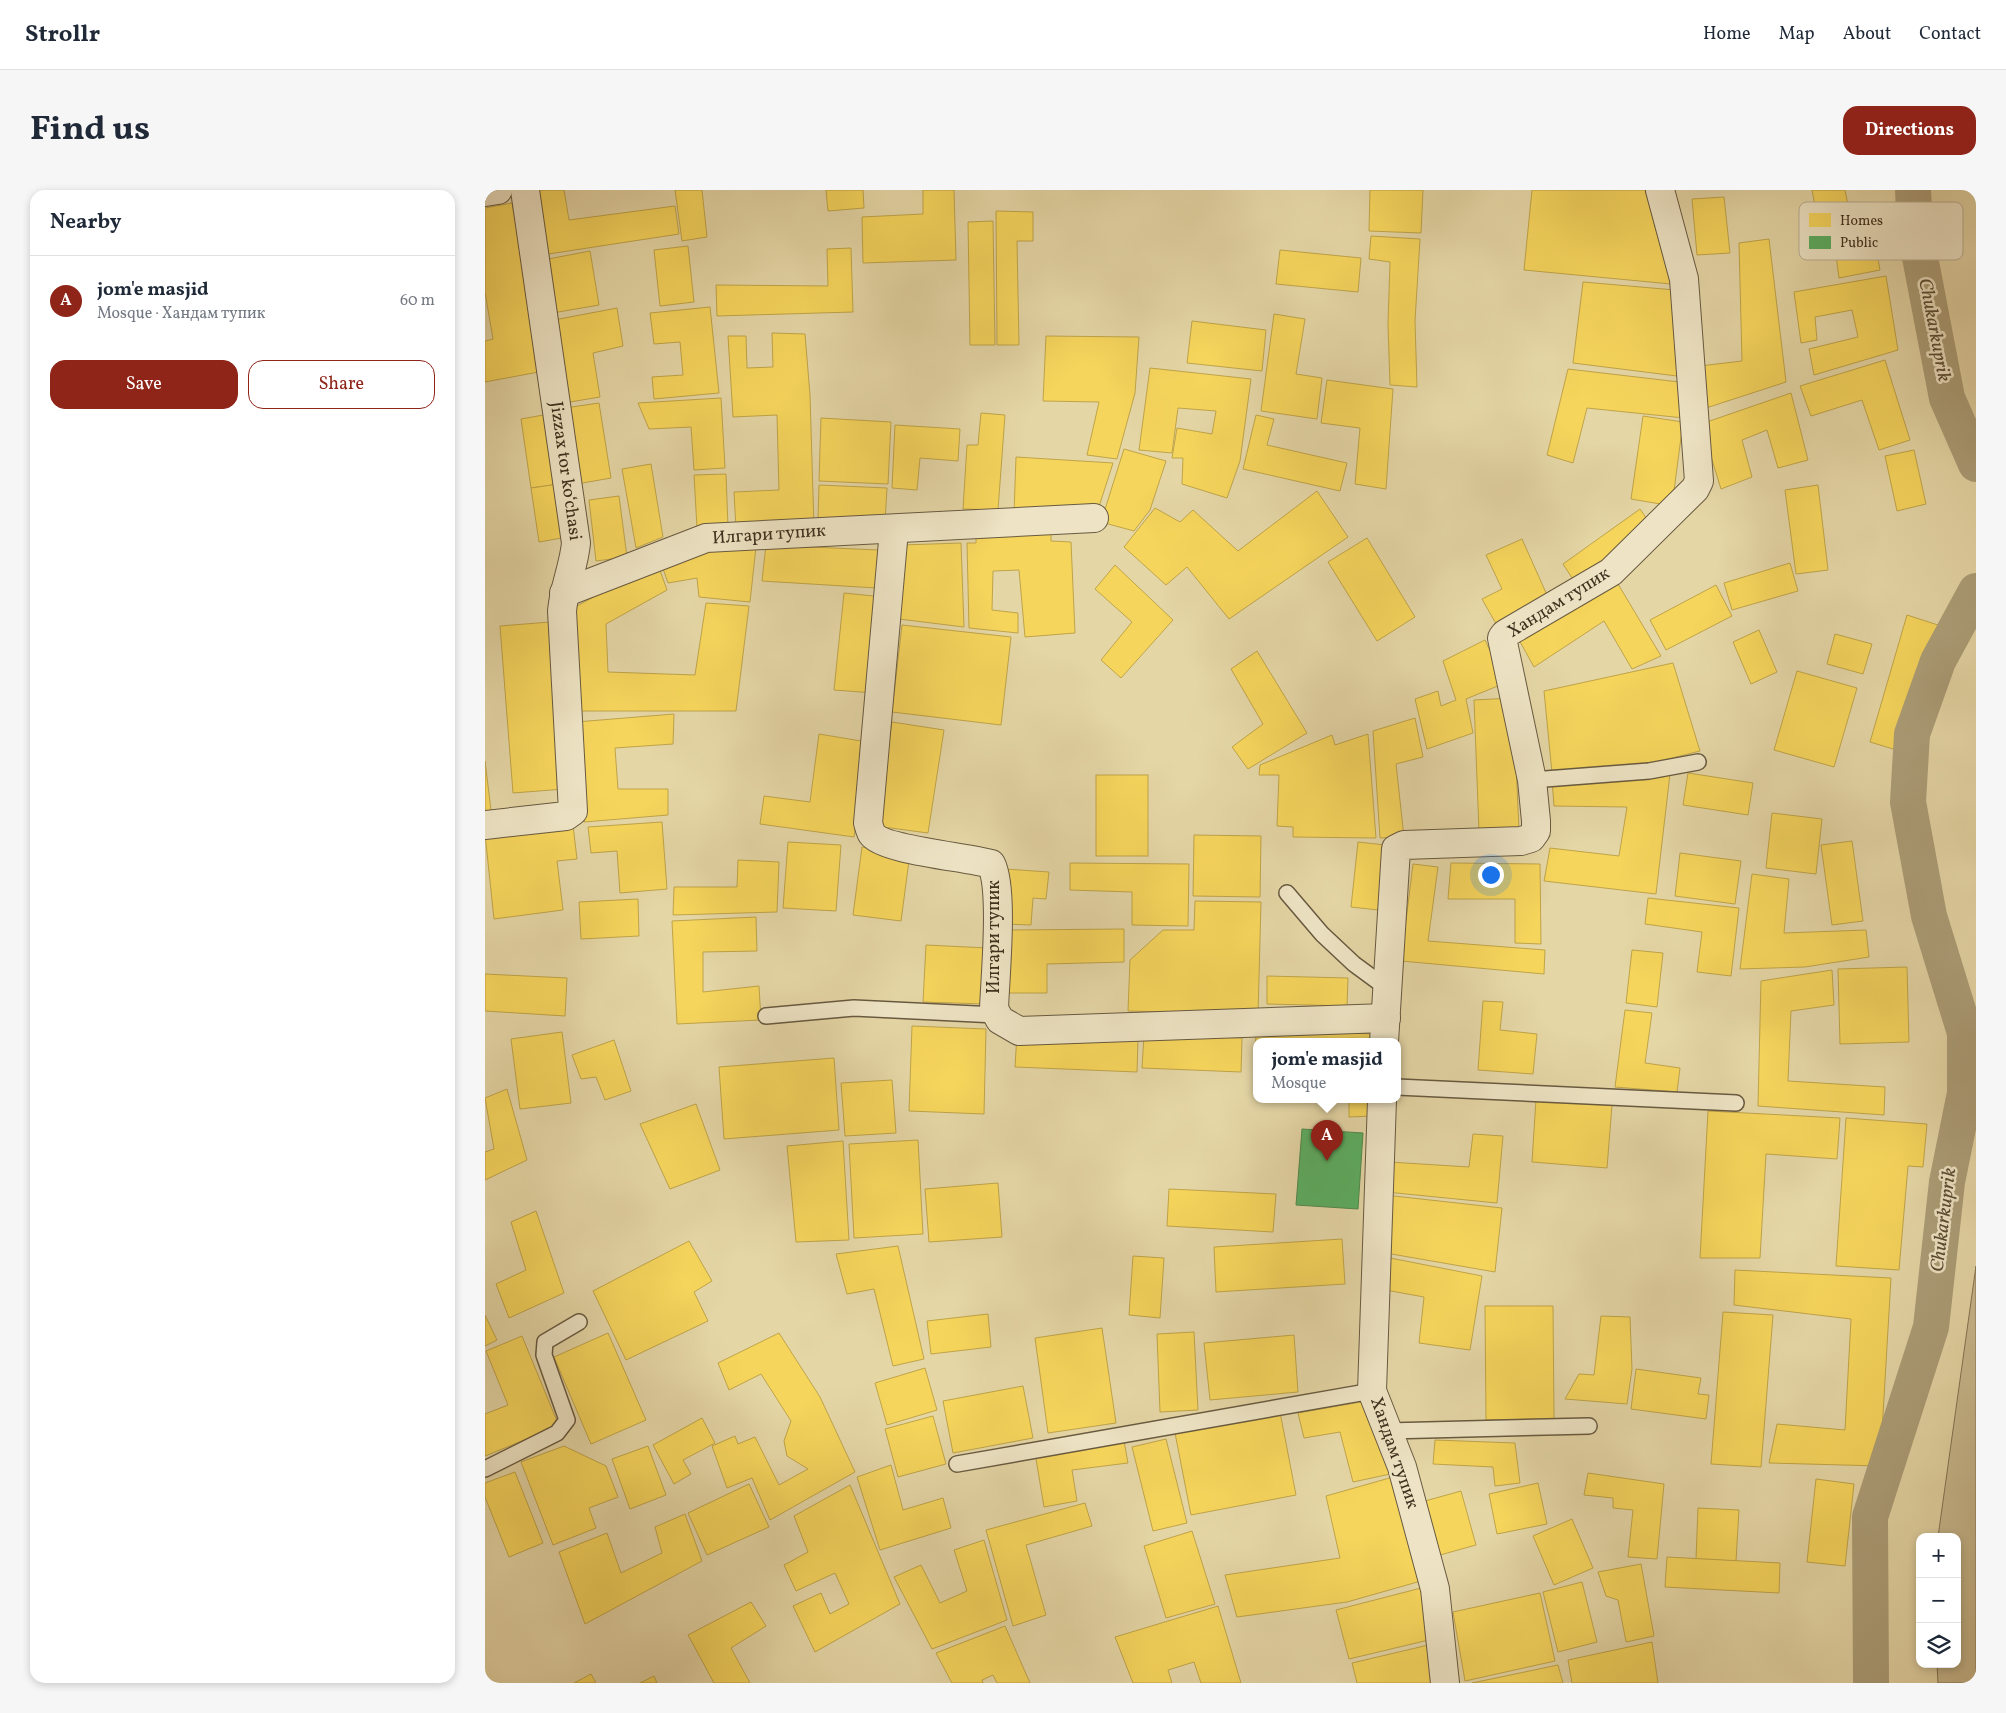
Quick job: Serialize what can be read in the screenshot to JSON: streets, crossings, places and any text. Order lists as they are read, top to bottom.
{
  "streets": {
    "street": ["Jizzax tor koʻchasi", "Илгари тупик", "Хандам тупик"]
  },
  "crossings": [
    ["Jizzax tor koʻchasi", "Илгари тупик"],
    ["Илгари тупик", "Хандам тупик"]
  ],
  "water": ["Chukarkuprik"],
  "legend": ["Homes", "Public"],
  "page": {
    "header": "Strollr",
    "nav": [
      "Home",
      "Map",
      "About",
      "Contact"
    ],
    "title": "Find us",
    "buttons": [
      "Directions",
      ["Save", "Share"]
    ],
    "heading": "Nearby",
    "list": [
      {
        "mark": "A",
        "name": "jom'e masjid",
        "note": "Mosque · Хандам тупик",
        "value": "60 m"
      }
    ],
    "popup": ["jom'e masjid", "Mosque"],
    "pins": "A",
    "map_buttons": ["+", "−"]
  }
}
